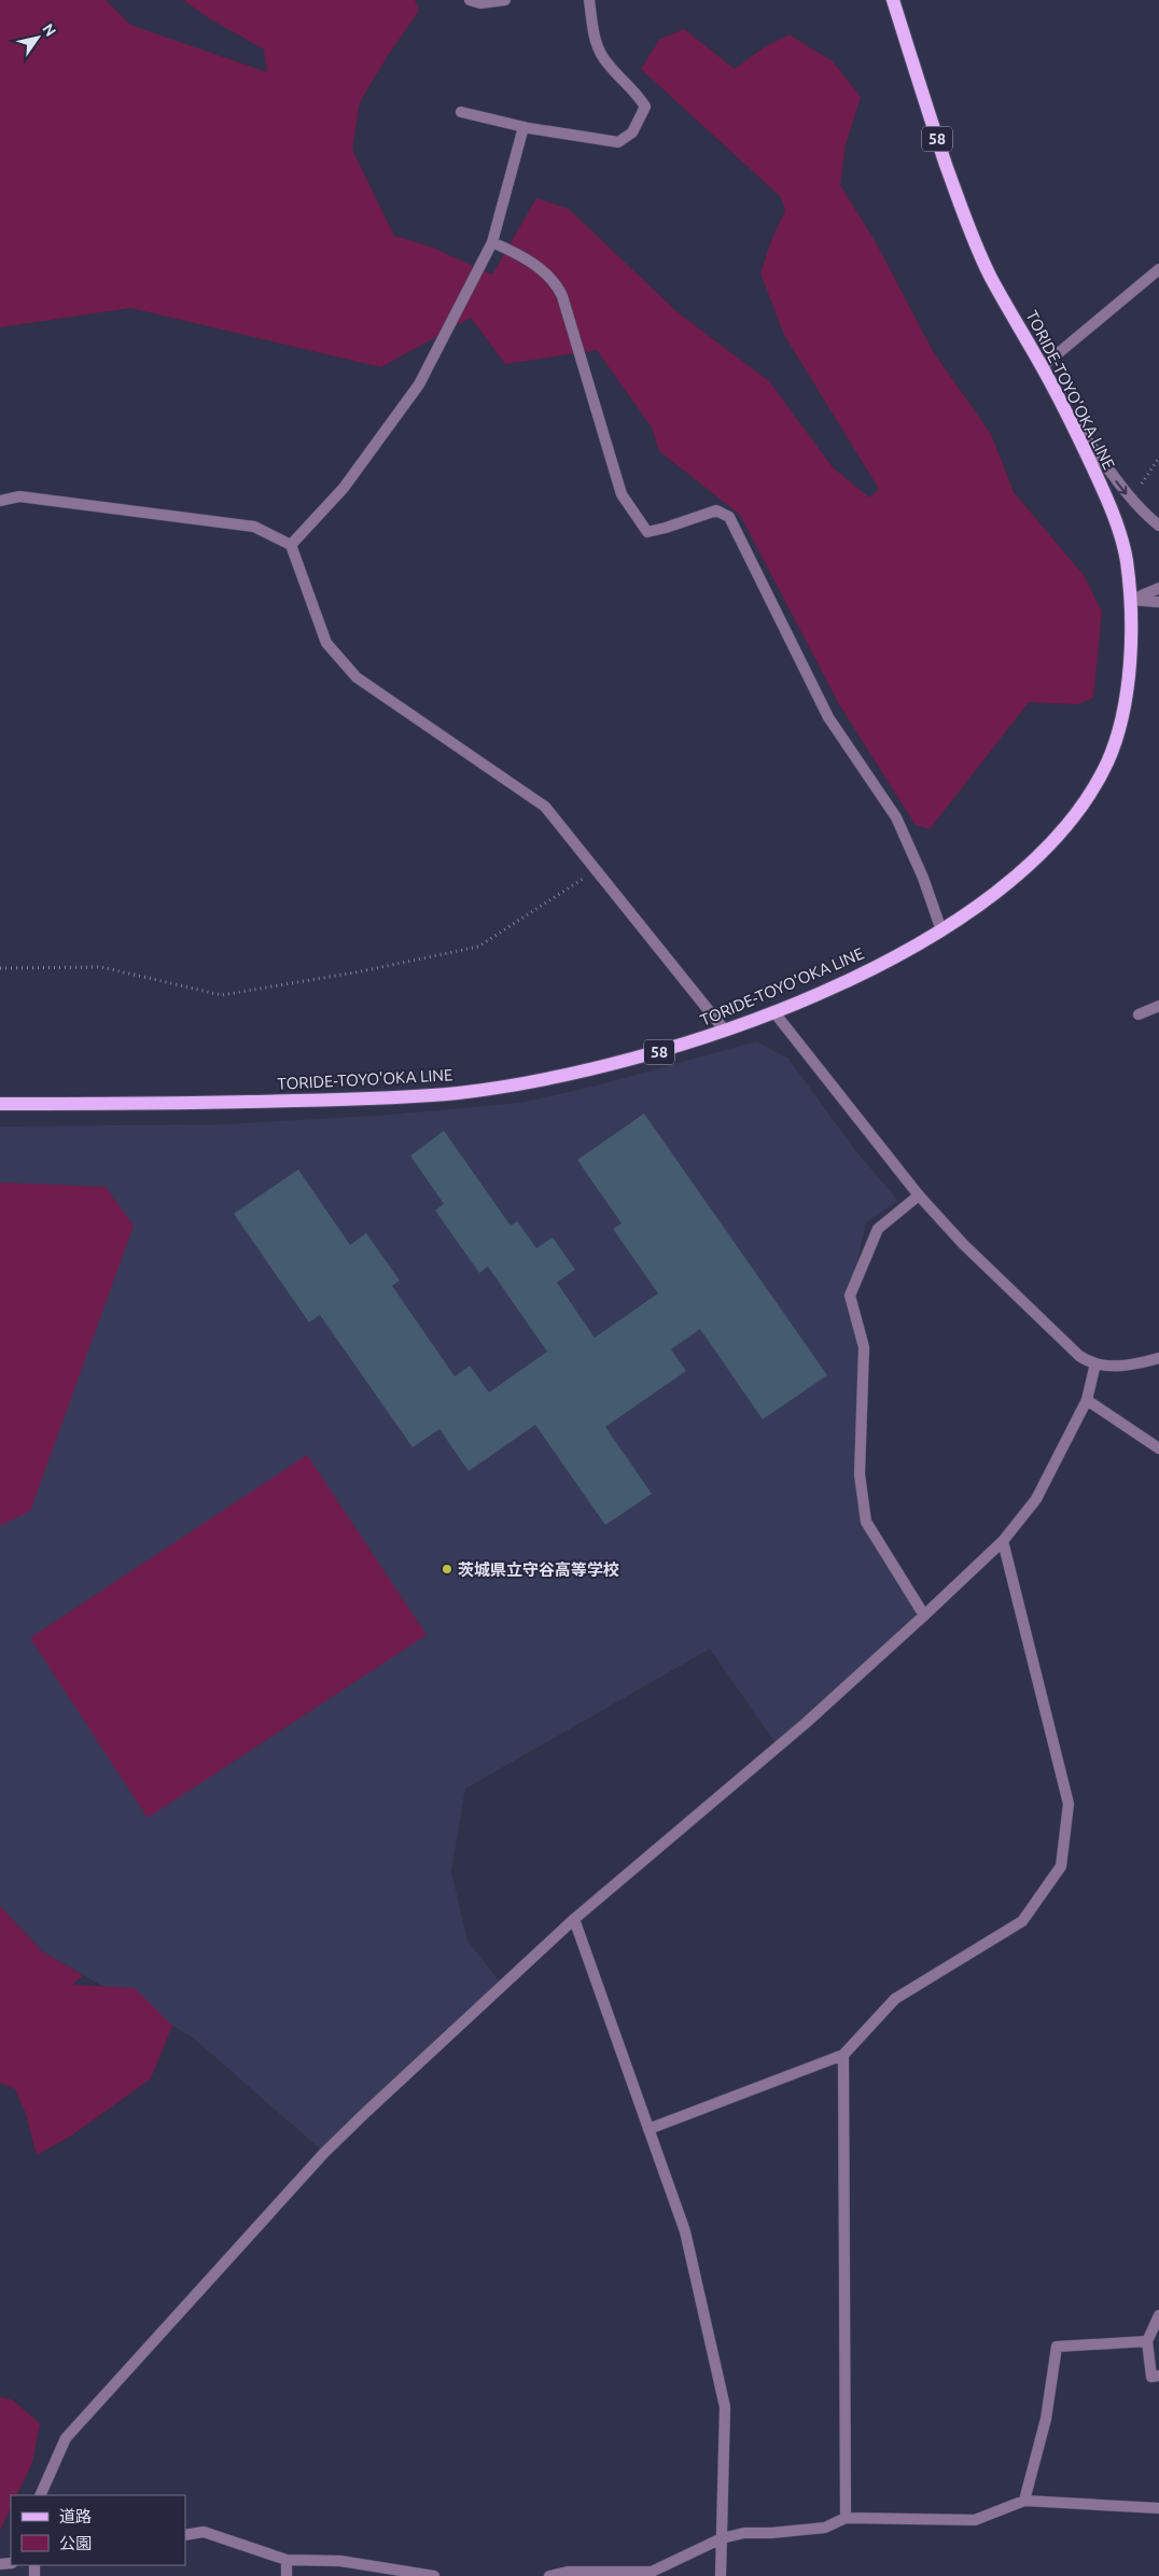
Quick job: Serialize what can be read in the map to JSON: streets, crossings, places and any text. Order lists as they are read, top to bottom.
{
  "streets": {
    "main road": ["58", "TORIDE-TOYO'OKA LINE"]
  },
  "places": ["茨城県立守谷高等学校"],
  "legend": ["道路", "公園"],
  "north": "top right"
}
